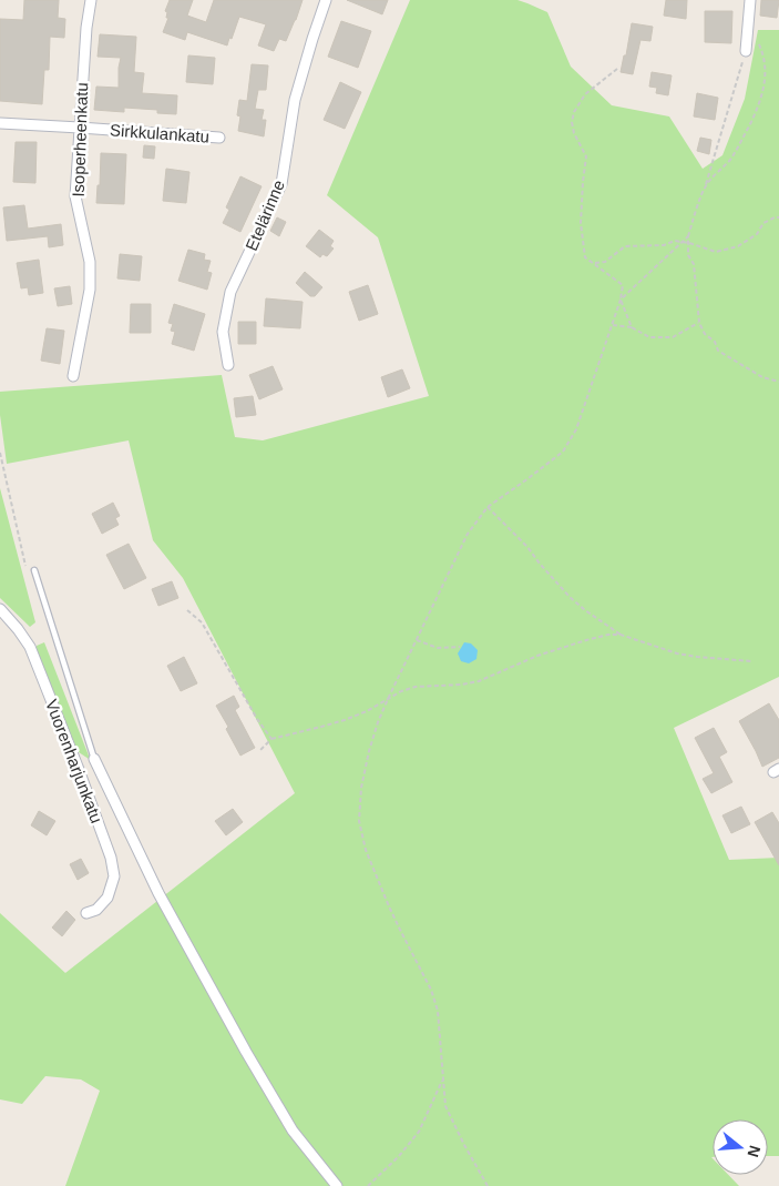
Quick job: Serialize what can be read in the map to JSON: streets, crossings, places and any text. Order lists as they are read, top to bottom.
{
  "streets": {
    "street": [
      "Sirkkulankatu",
      "Isoperheenkatu",
      "Etelärinne",
      "Vuorenharjunkatu"
    ]
  },
  "crossings": [
    ["Sirkkulankatu", "Isoperheenkatu"]
  ],
  "north": "right"
}
